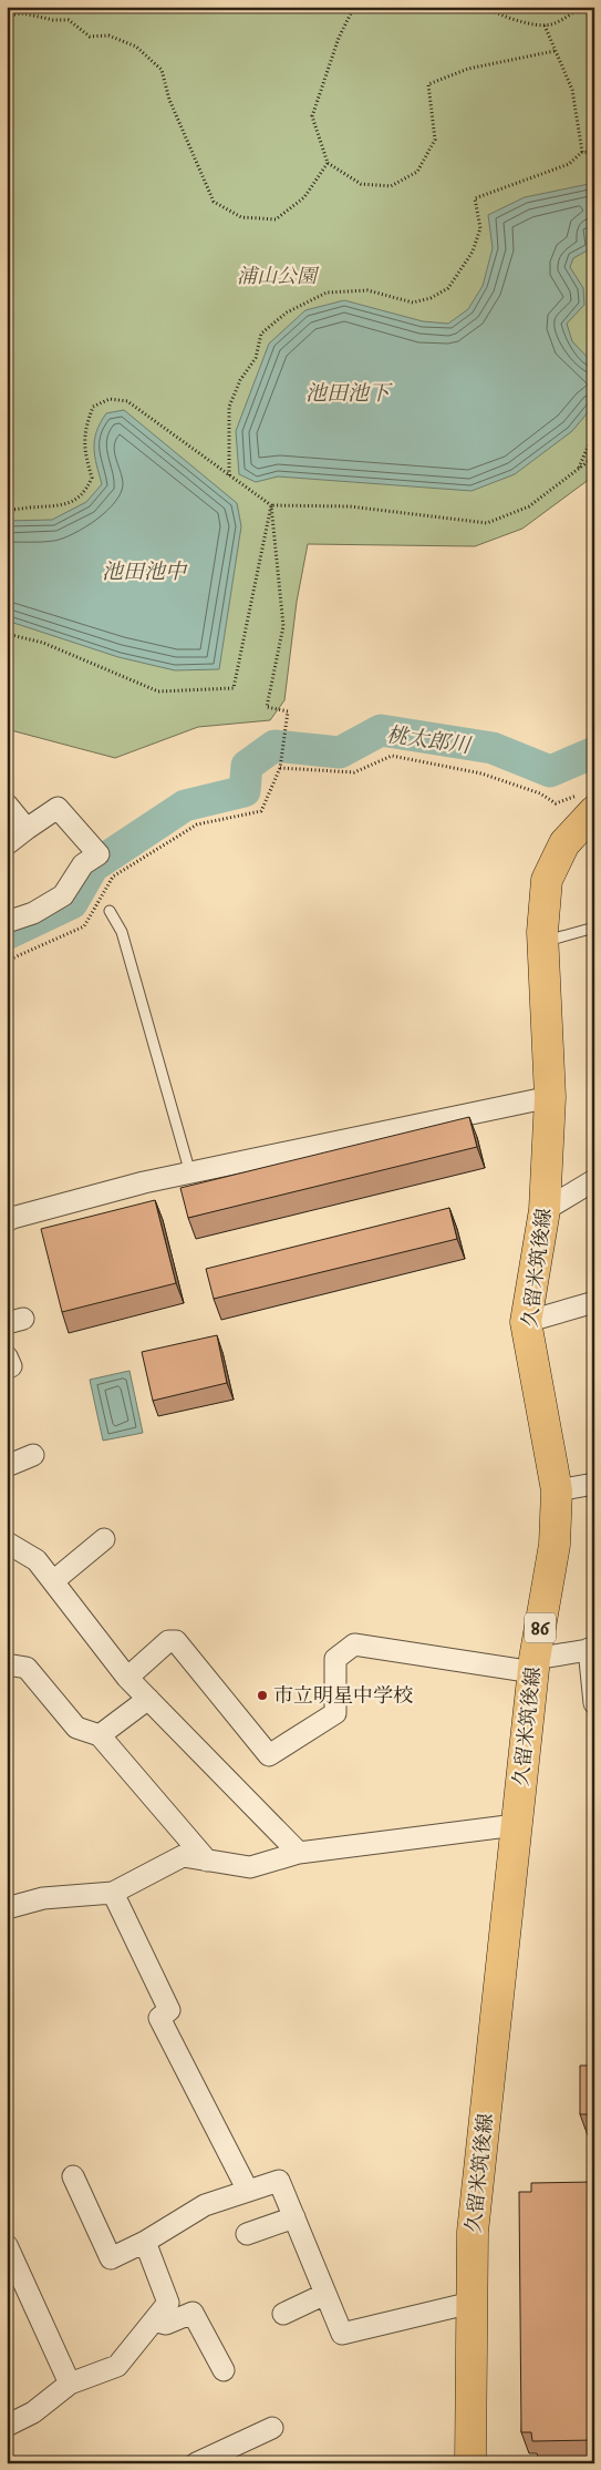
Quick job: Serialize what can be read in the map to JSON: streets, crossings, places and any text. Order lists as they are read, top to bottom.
{
  "streets": {
    "main road": ["久留米筑後線", "86"]
  },
  "water": ["池田池下", "池田池中", "桃太郎川"],
  "parks": ["浦山公園"],
  "places": ["市立明星中学校"]
}
